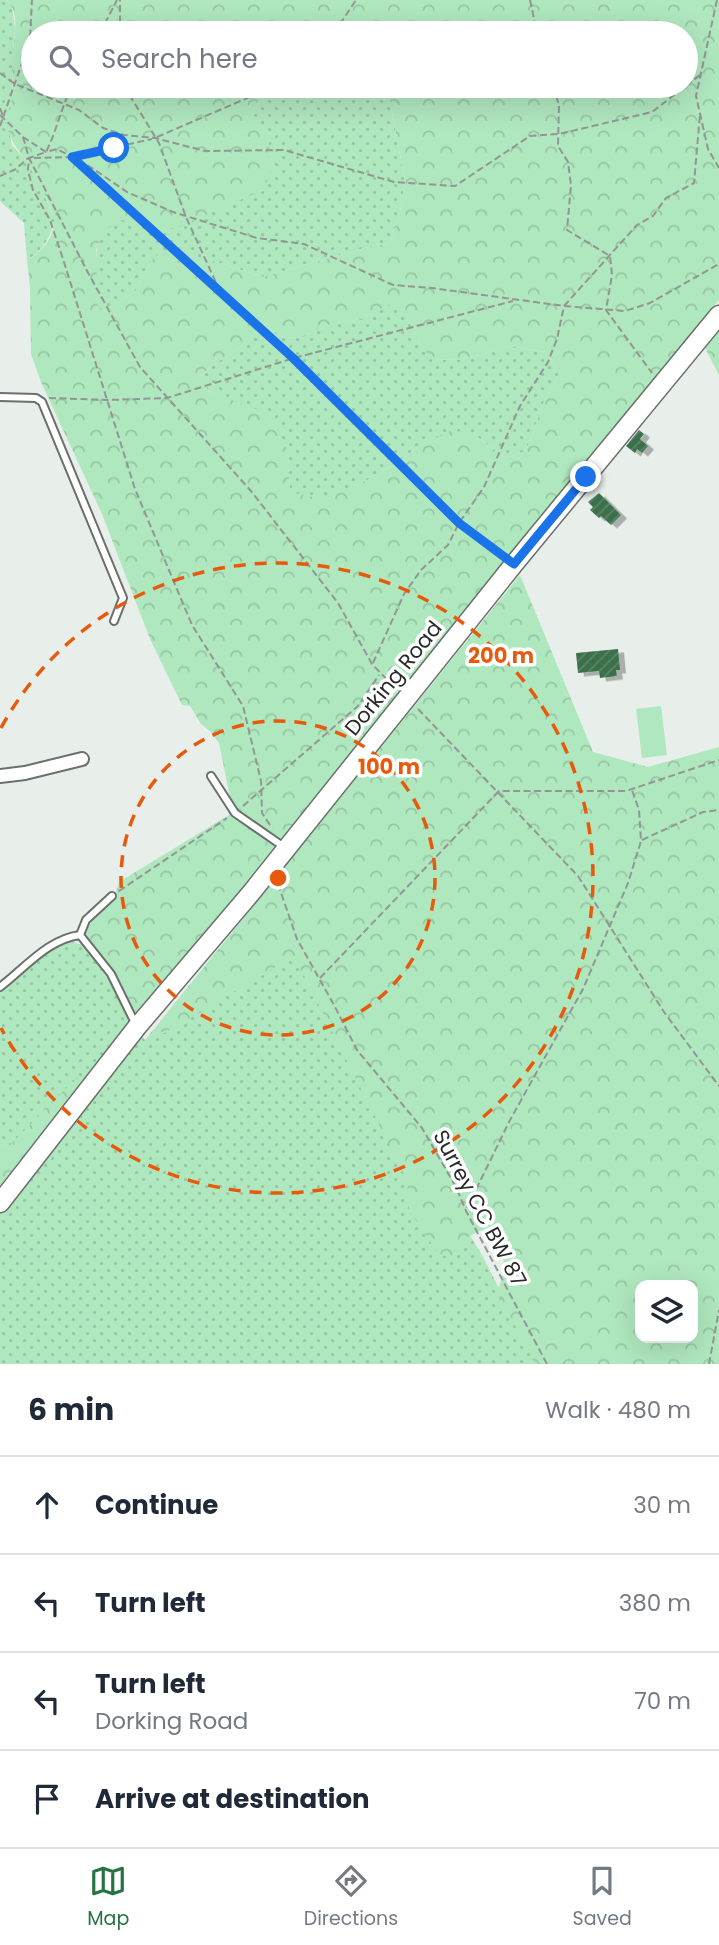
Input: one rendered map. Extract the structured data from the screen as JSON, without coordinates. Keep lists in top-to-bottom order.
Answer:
{
  "streets": {
    "main road": ["Dorking Road"],
    "path": ["Surrey CC BW 87"]
  },
  "page": {
    "search": "Search here",
    "heading": ["6 min", "Walk · 480 m"],
    "list": [
      ["Continue", "30 m"],
      ["Turn left", "380 m"],
      ["Turn left", "Dorking Road", "70 m"],
      "Arrive at destination"
    ],
    "nav": ["Map", "Directions", "Saved"]
  },
  "rings": ["200 m", "100 m"]
}
